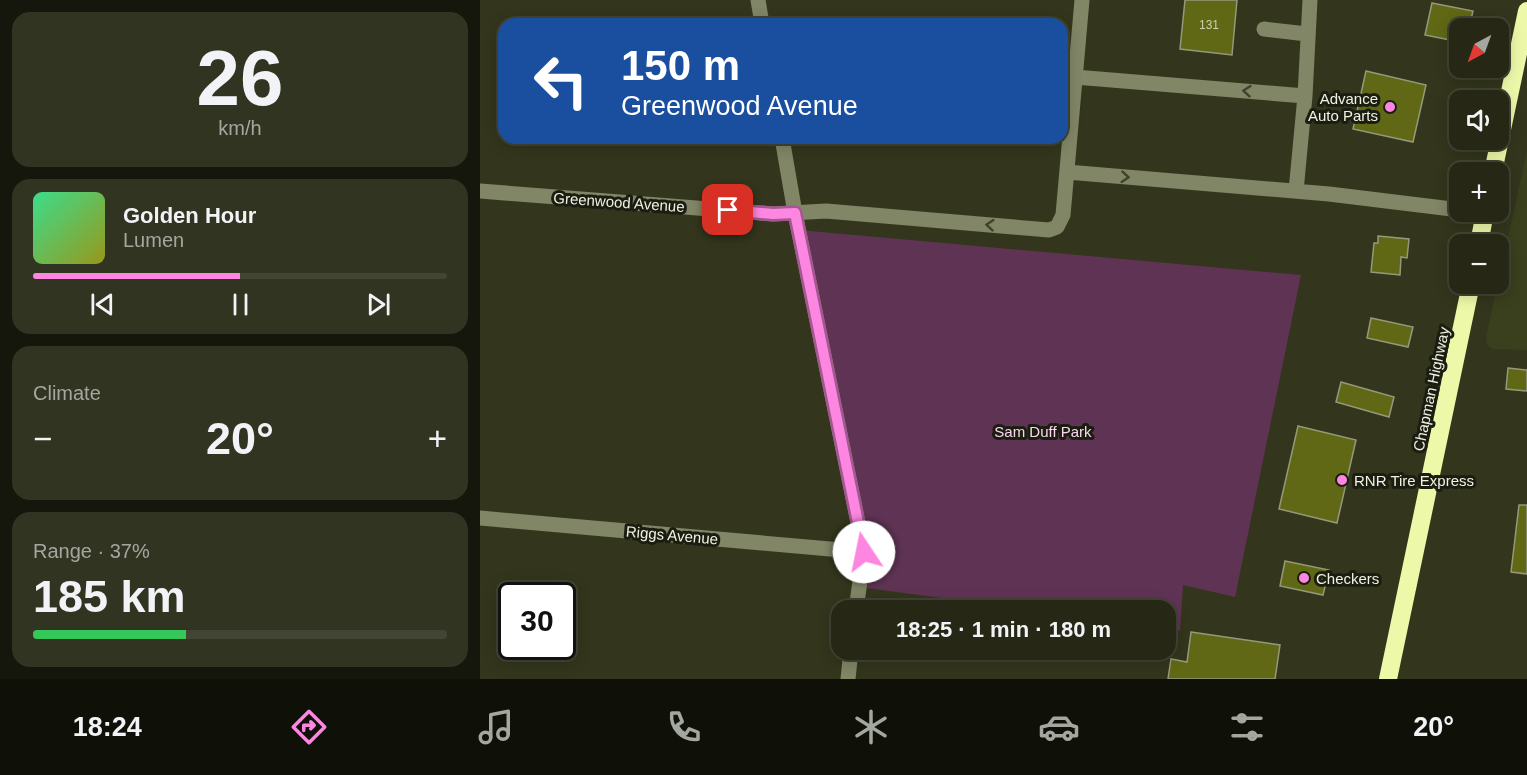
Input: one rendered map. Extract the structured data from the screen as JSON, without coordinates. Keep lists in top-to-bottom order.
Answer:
{
  "streets": {
    "highway": ["Chapman Highway"],
    "street": ["Greenwood Avenue", "Riggs Avenue"]
  },
  "one_way": ["Greenwood Avenue"],
  "parks": ["Sam Duff Park"],
  "places": ["Advance Auto Parts", "RNR Tire Express", "Checkers"],
  "house_numbers": ["131"],
  "north": "bottom left",
  "page": {
    "tile": [
      ["26", "km/h"],
      "Climate",
      ["Range · 37%", "185 km"]
    ],
    "map_buttons": ["+", "−"],
    "turn": ["150 m", "Greenwood Avenue"],
    "song": ["Golden Hour", "Lumen"],
    "heat": ["−", "20°", "+"],
    "limit": "30",
    "trip": "18:25 · 1 min · 180 m",
    "tabs": ["18:24", "20°"]
  }
}
